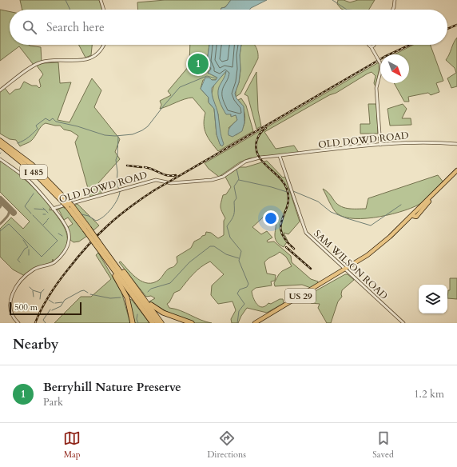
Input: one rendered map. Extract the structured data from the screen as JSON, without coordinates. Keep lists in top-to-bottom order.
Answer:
{
  "streets": {
    "highway": ["I 485"],
    "main road": ["US 29"],
    "street": ["OLD DOWD ROAD", "SAM WILSON ROAD"]
  },
  "crossings": [
    ["OLD DOWD ROAD", "SAM WILSON ROAD"],
    ["SAM WILSON ROAD", "US 29"]
  ],
  "scale_bar": "500 m",
  "north": "bottom right",
  "page": {
    "search": "Search here",
    "pins": "1",
    "scale": "500 m",
    "heading": "Nearby",
    "list": [
      {
        "mark": "1",
        "name": "Berryhill Nature Preserve",
        "note": "Park",
        "value": "1.2 km"
      }
    ],
    "nav": ["Map", "Directions", "Saved"]
  }
}
